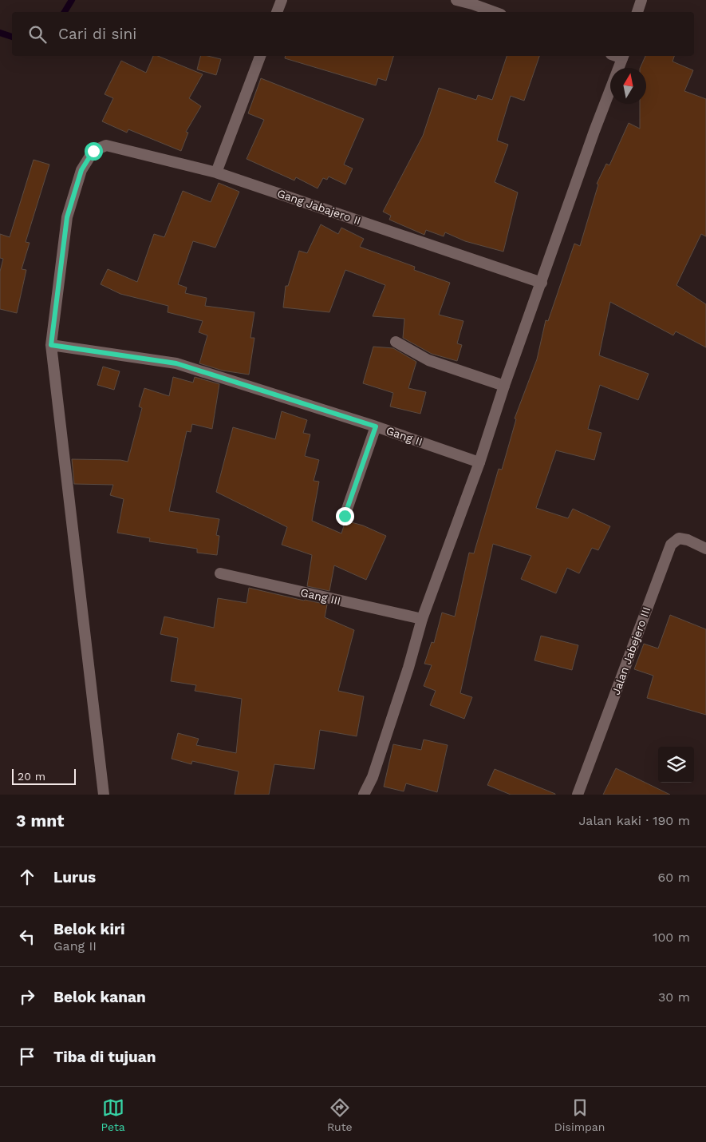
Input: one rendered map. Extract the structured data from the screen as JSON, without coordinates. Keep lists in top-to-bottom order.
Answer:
{
  "streets": {
    "street": [
      "Gang Jabajero II",
      "Gang II",
      "Gang III",
      "Jalan Jabejero III"
    ]
  },
  "crossings": [
    ["Gang Jabajero II", "Gang II"]
  ],
  "scale_bar": "20 m",
  "north": "top",
  "page": {
    "search": "Cari di sini",
    "scale": "20 m",
    "heading": ["3 mnt", "Jalan kaki · 190 m"],
    "list": [
      ["Lurus", "60 m"],
      ["Belok kiri", "Gang II", "100 m"],
      ["Belok kanan", "30 m"],
      "Tiba di tujuan"
    ],
    "nav": ["Peta", "Rute", "Disimpan"]
  }
}
